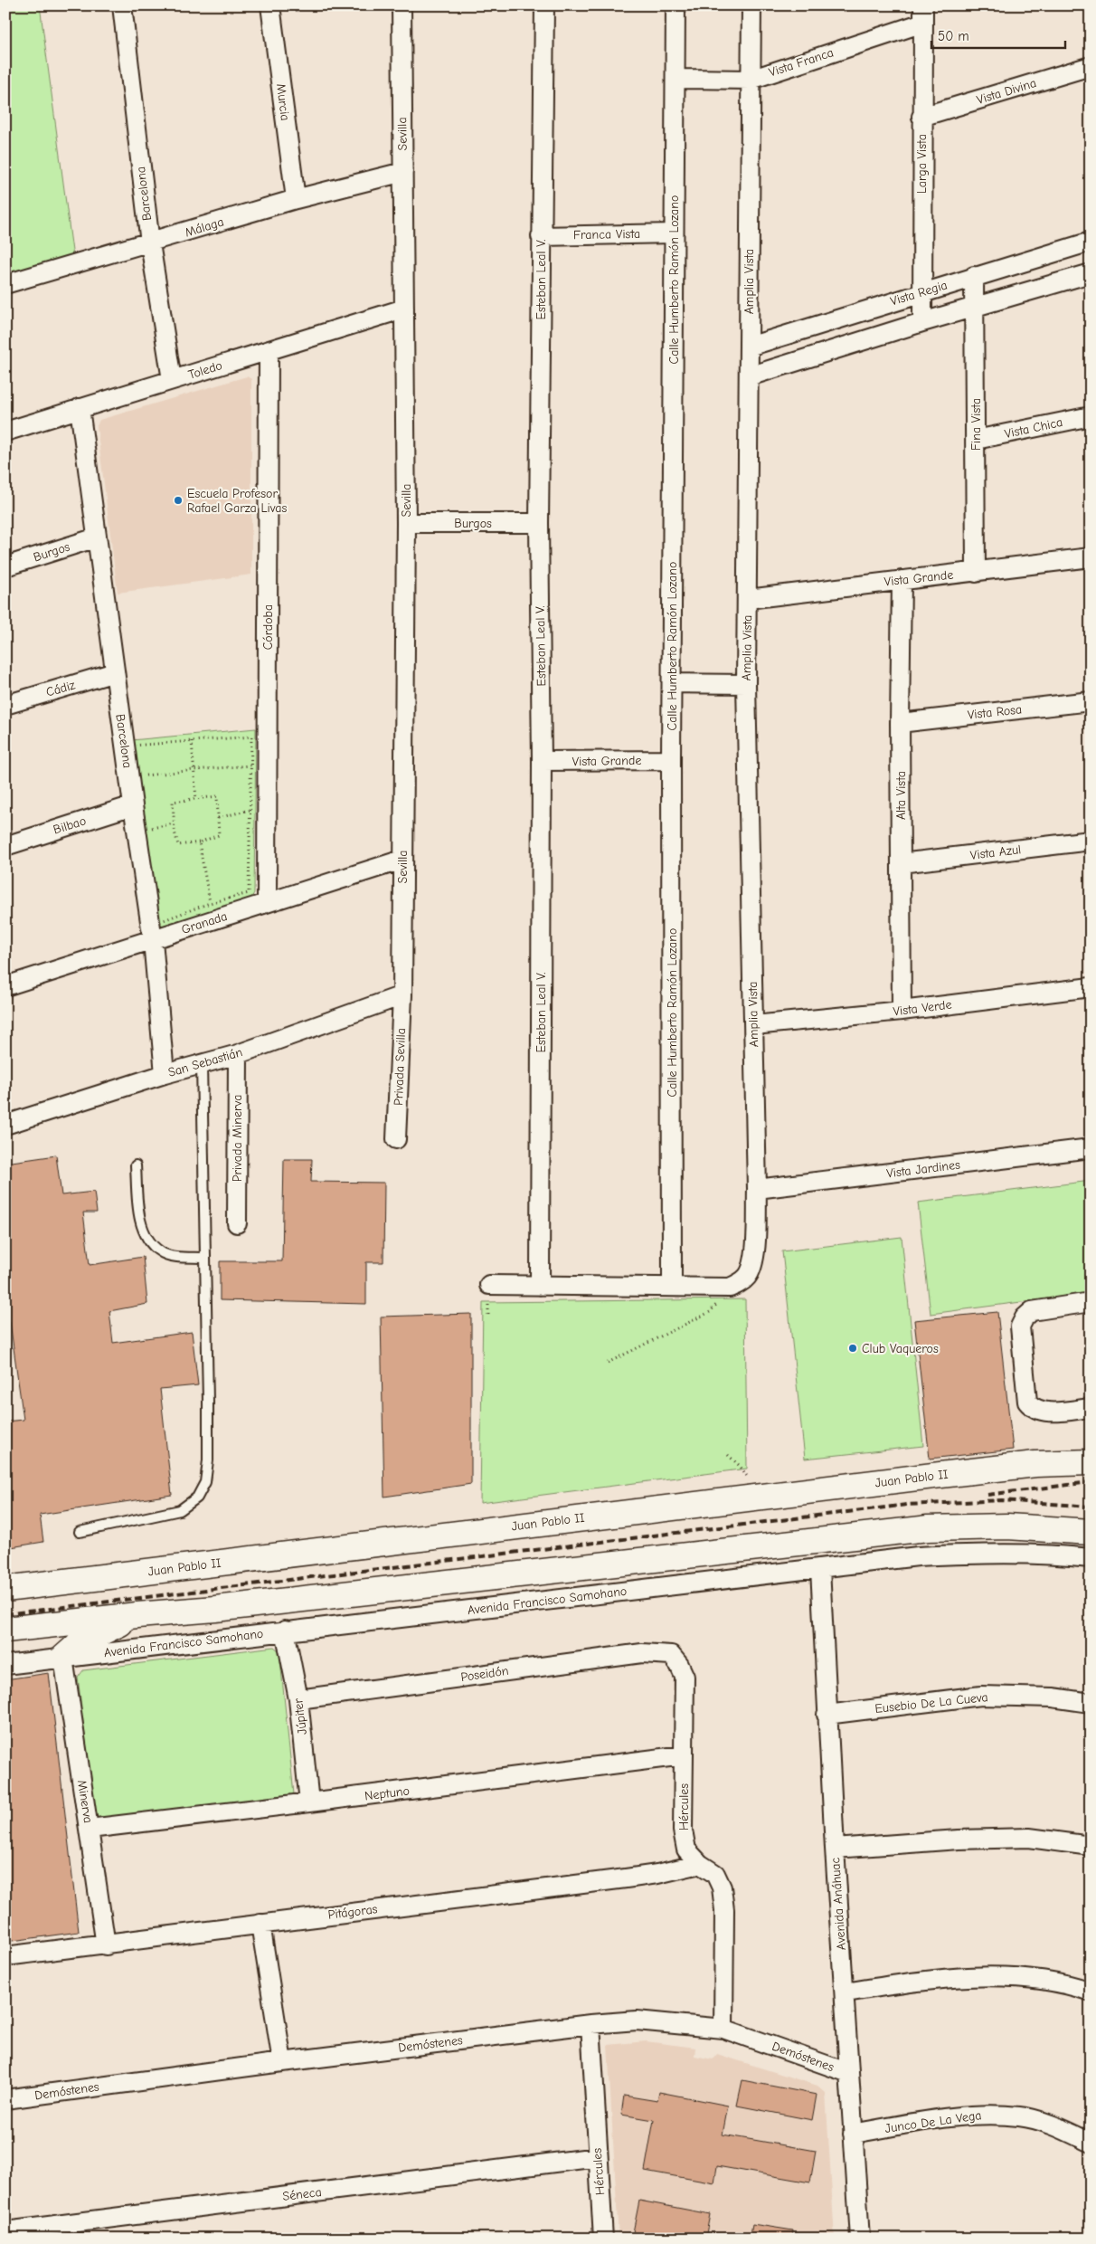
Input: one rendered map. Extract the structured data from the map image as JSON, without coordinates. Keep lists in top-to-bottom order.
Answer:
{
  "streets": {
    "main road": ["Juan Pablo II"],
    "street": [
      "Vista Franca",
      "Vista Divina",
      "Murcia",
      "Sevilla",
      "Larga Vista",
      "Barcelona",
      "Málaga",
      "Franca Vista",
      "Esteban Leal V.",
      "Calle Humberto Ramón Lozano",
      "Amplia Vista",
      "Vista Regia",
      "Toledo",
      "Fina Vista",
      "Vista Chica",
      "Burgos",
      "Vista Grande",
      "Córdoba",
      "Cádiz",
      "Vista Rosa",
      "Alta Vista",
      "Bilbao",
      "Vista Azul",
      "Granada",
      "Vista Verde",
      "San Sebastián",
      "Privada Sevilla",
      "Privada Minerva",
      "Vista Jardines",
      "Avenida Francisco Samohano",
      "Poseidón",
      "Eusebio De La Cueva",
      "Júpiter",
      "Neptuno",
      "Minerva",
      "Hércules",
      "Avenida Anáhuac",
      "Pitágoras",
      "Demóstenes",
      "Junco De La Vega",
      "Séneca"
    ]
  },
  "crossings": [
    ["Vista Franca", "Larga Vista"],
    ["Vista Franca", "Calle Humberto Ramón Lozano"],
    ["Vista Franca", "Amplia Vista"],
    ["Vista Divina", "Larga Vista"],
    ["Murcia", "Málaga"],
    ["Sevilla", "Málaga"],
    ["Sevilla", "Toledo"],
    ["Sevilla", "Burgos"],
    ["Sevilla", "Granada"],
    ["Sevilla", "San Sebastián"],
    ["Sevilla", "Privada Sevilla"],
    ["Larga Vista", "Vista Regia"],
    ["Barcelona", "Málaga"],
    ["Barcelona", "Toledo"],
    ["Barcelona", "Burgos"],
    ["Barcelona", "Cádiz"],
    ["Barcelona", "Bilbao"],
    ["Barcelona", "Granada"],
    ["Barcelona", "San Sebastián"],
    ["Franca Vista", "Esteban Leal V."],
    ["Franca Vista", "Calle Humberto Ramón Lozano"],
    ["Esteban Leal V.", "Burgos"],
    ["Esteban Leal V.", "Vista Grande"],
    ["Calle Humberto Ramón Lozano", "Vista Grande"],
    ["Amplia Vista", "Vista Regia"],
    ["Amplia Vista", "Vista Grande"],
    ["Amplia Vista", "Vista Verde"],
    ["Amplia Vista", "Vista Jardines"],
    ["Vista Regia", "Fina Vista"],
    ["Toledo", "Córdoba"],
    ["Fina Vista", "Vista Chica"],
    ["Fina Vista", "Vista Grande"],
    ["Vista Grande", "Alta Vista"],
    ["Córdoba", "Granada"],
    ["Vista Rosa", "Alta Vista"],
    ["Alta Vista", "Vista Azul"],
    ["Alta Vista", "Vista Verde"],
    ["San Sebastián", "Privada Sevilla"],
    ["San Sebastián", "Privada Minerva"],
    ["Avenida Francisco Samohano", "Júpiter"],
    ["Avenida Francisco Samohano", "Minerva"],
    ["Avenida Francisco Samohano", "Avenida Anáhuac"],
    ["Poseidón", "Júpiter"],
    ["Poseidón", "Hércules"],
    ["Eusebio De La Cueva", "Avenida Anáhuac"],
    ["Júpiter", "Neptuno"],
    ["Neptuno", "Minerva"],
    ["Neptuno", "Hércules"],
    ["Minerva", "Pitágoras"],
    ["Hércules", "Pitágoras"],
    ["Hércules", "Demóstenes"],
    ["Hércules", "Séneca"],
    ["Avenida Anáhuac", "Demóstenes"],
    ["Avenida Anáhuac", "Junco De La Vega"]
  ],
  "places": ["Escuela Profesor Rafael Garza Livas", "Club Vaqueros"],
  "scale_bar": "50 m"
}
